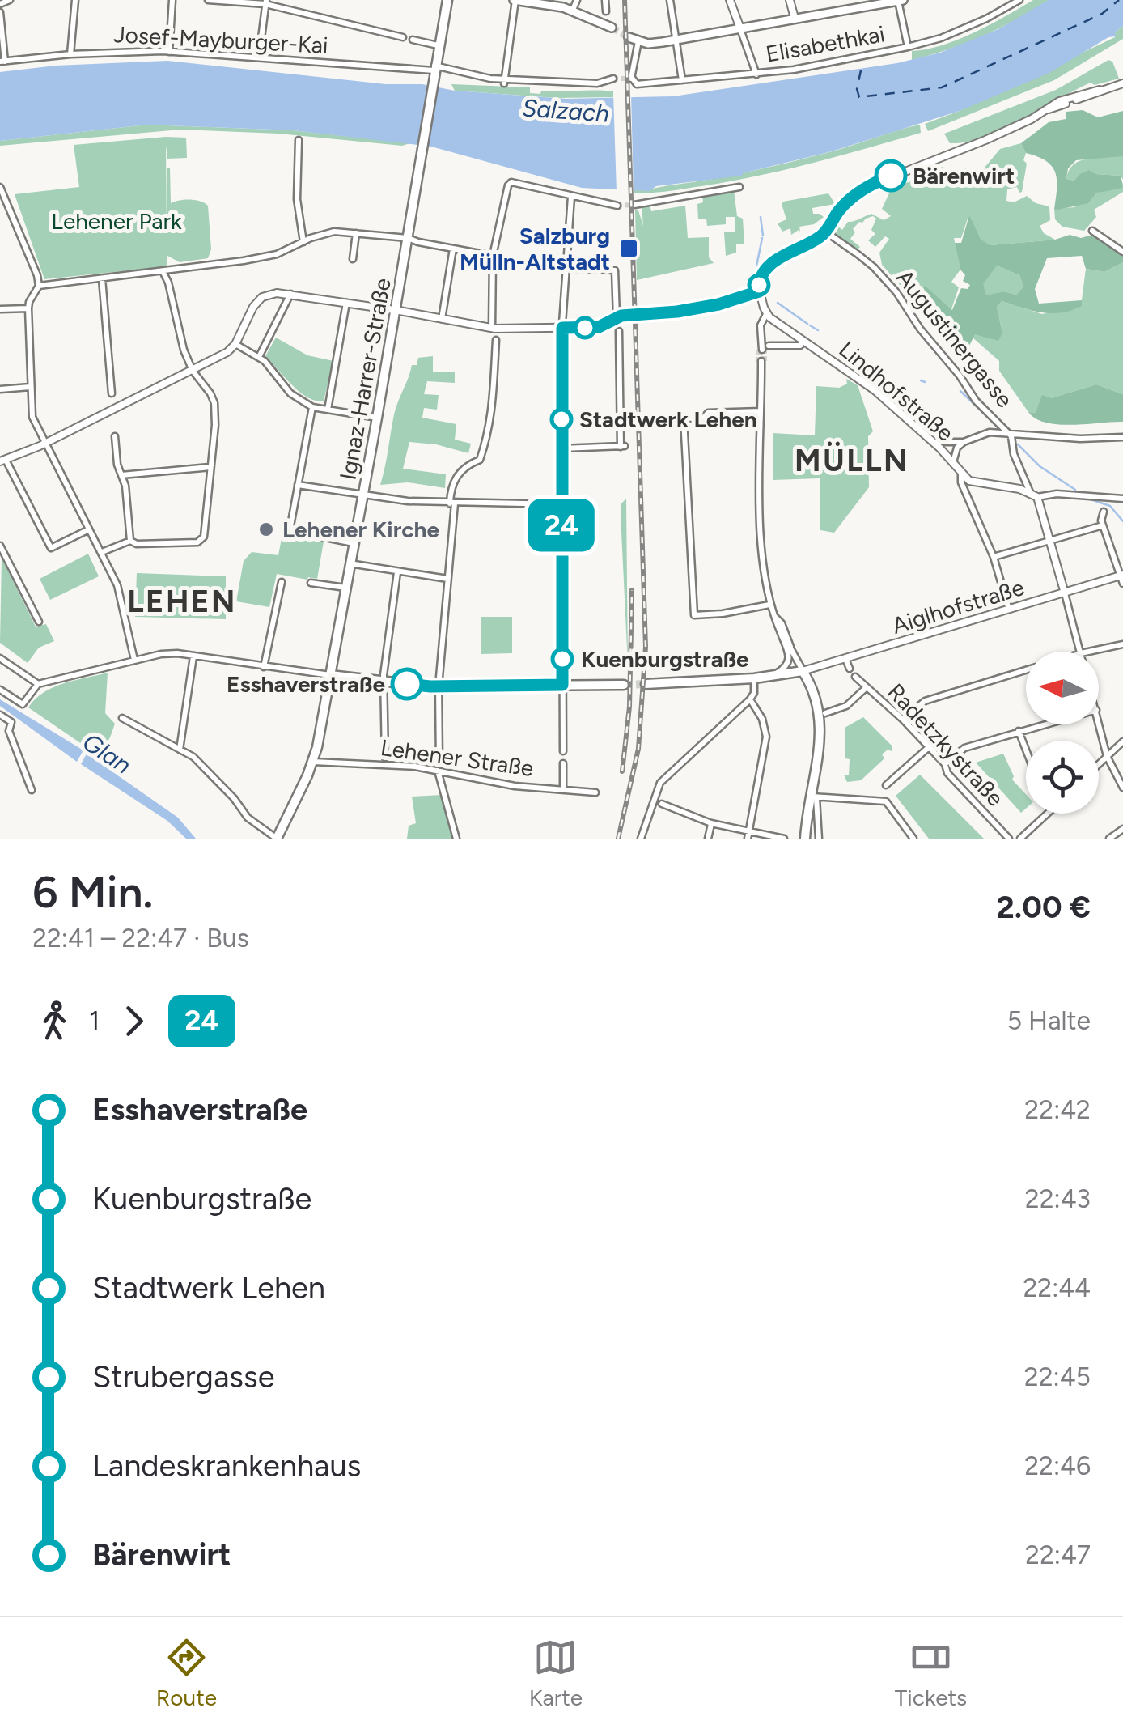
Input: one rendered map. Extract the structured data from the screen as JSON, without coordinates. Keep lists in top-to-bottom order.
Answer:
{
  "streets": {
    "main road": ["Ignaz-Harrer-Straße"],
    "street": [
      "Josef-Mayburger-Kai",
      "Elisabethkai",
      "Augustinergasse",
      "Lindhofstraße",
      "Aiglhofstraße",
      "Radetzkystraße",
      "Lehener Straße"
    ]
  },
  "crossings": [
    ["Josef-Mayburger-Kai", "Ignaz-Harrer-Straße"],
    ["Ignaz-Harrer-Straße", "Lehener Straße"]
  ],
  "districts": ["MÜLLN", "LEHEN"],
  "water": ["Salzach", "Glan"],
  "parks": ["Lehener Park"],
  "places": {
    "other": [
      "Bärenwirt",
      "Stadtwerk Lehen",
      "Lehener Kirche",
      "Kuenburgstraße",
      "Esshaverstraße"
    ],
    "transit": ["Salzburg Mülln-Altstadt"]
  },
  "lines": ["bus line 24"],
  "north": "left",
  "page": {
    "on_map": "24",
    "heading": ["6 Min.", "22:41 – 22:47 · Bus", "2.00 €"],
    "legs": ["1", "24", "5 Halte"],
    "list": [
      {
        "name": "Esshaverstraße",
        "value": "22:42"
      },
      {
        "name": "Kuenburgstraße",
        "value": "22:43"
      },
      {
        "name": "Stadtwerk Lehen",
        "value": "22:44"
      },
      {
        "name": "Strubergasse",
        "value": "22:45"
      },
      {
        "name": "Landeskrankenhaus",
        "value": "22:46"
      },
      {
        "name": "Bärenwirt",
        "value": "22:47"
      }
    ],
    "tabs": ["Route", "Karte", "Tickets"]
  }
}
